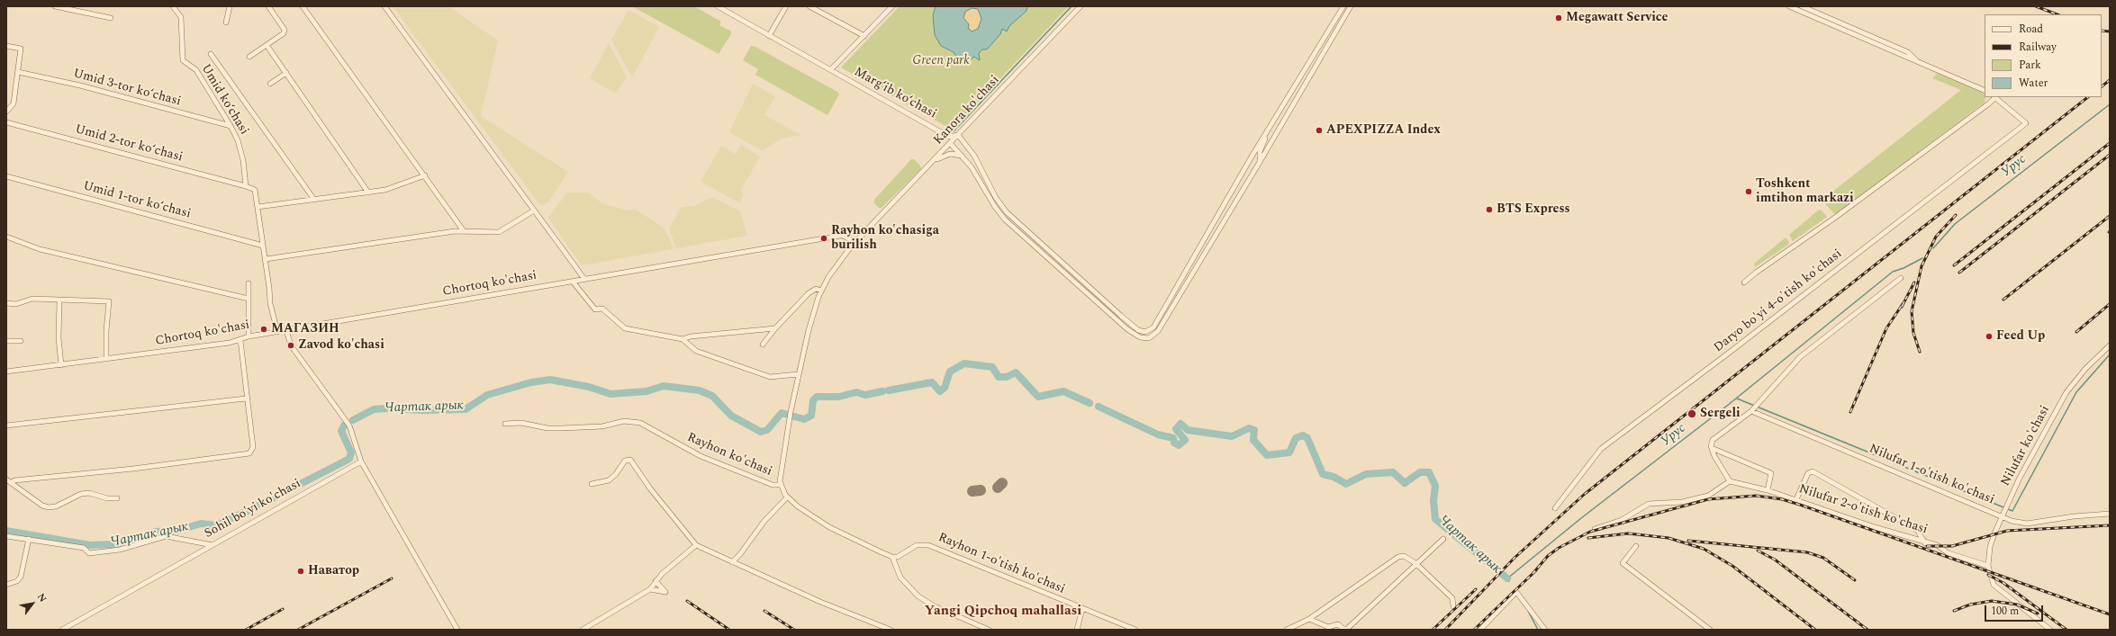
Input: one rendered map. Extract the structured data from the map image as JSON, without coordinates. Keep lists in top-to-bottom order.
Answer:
{
  "streets": {
    "street": [
      "Umid 3-tor koʻchasi",
      "Marg‘ib ko‘chasi",
      "Umid ko‘chasi",
      "Kanora ko'chasi",
      "Umid 2-tor koʻchasi",
      "Umid 1-tor koʻchasi",
      "Chortoq ko'chasi",
      "Daryo bo'yi 4-o'tish ko'chasi",
      "Nilufar ko'chasi",
      "Rayhon ko'chasi",
      "Nilufar 1-o'tish ko'chasi",
      "Sohil bo'yi ko'chasi",
      "Nilufar 2-o'tish ko'chasi",
      "Rayhon 1-o'tish ko'chasi"
    ]
  },
  "crossings": [
    ["Umid 3-tor koʻchasi", "Umid ko‘chasi"],
    ["Umid ko‘chasi", "Umid 2-tor koʻchasi"],
    ["Kanora ko'chasi", "Chortoq ko'chasi"],
    ["Kanora ko'chasi", "Rayhon ko'chasi"],
    ["Chortoq ko'chasi", "Rayhon ko'chasi"],
    ["Nilufar ko'chasi", "Nilufar 1-o'tish ko'chasi"],
    ["Nilufar ko'chasi", "Nilufar 2-o'tish ko'chasi"],
    ["Rayhon ko'chasi", "Rayhon 1-o'tish ko'chasi"]
  ],
  "districts": ["Yangi Qipchoq mahallasi"],
  "water": ["Урус", "Чартак арык"],
  "parks": ["Green park"],
  "places": [
    "Megawatt Service",
    "APEXPIZZA Index",
    "Toshkent imtihon markazi",
    "BTS Express",
    "Rayhon ko'chasiga burilish",
    "МАГАЗИН",
    "Feed Up",
    "Zavod ko'chasi",
    "Sergeli",
    "Наватор"
  ],
  "legend": [
    "Road",
    "Railway",
    "Park",
    "Water"
  ],
  "scale_bar": "100 m",
  "north": "top right"
}
